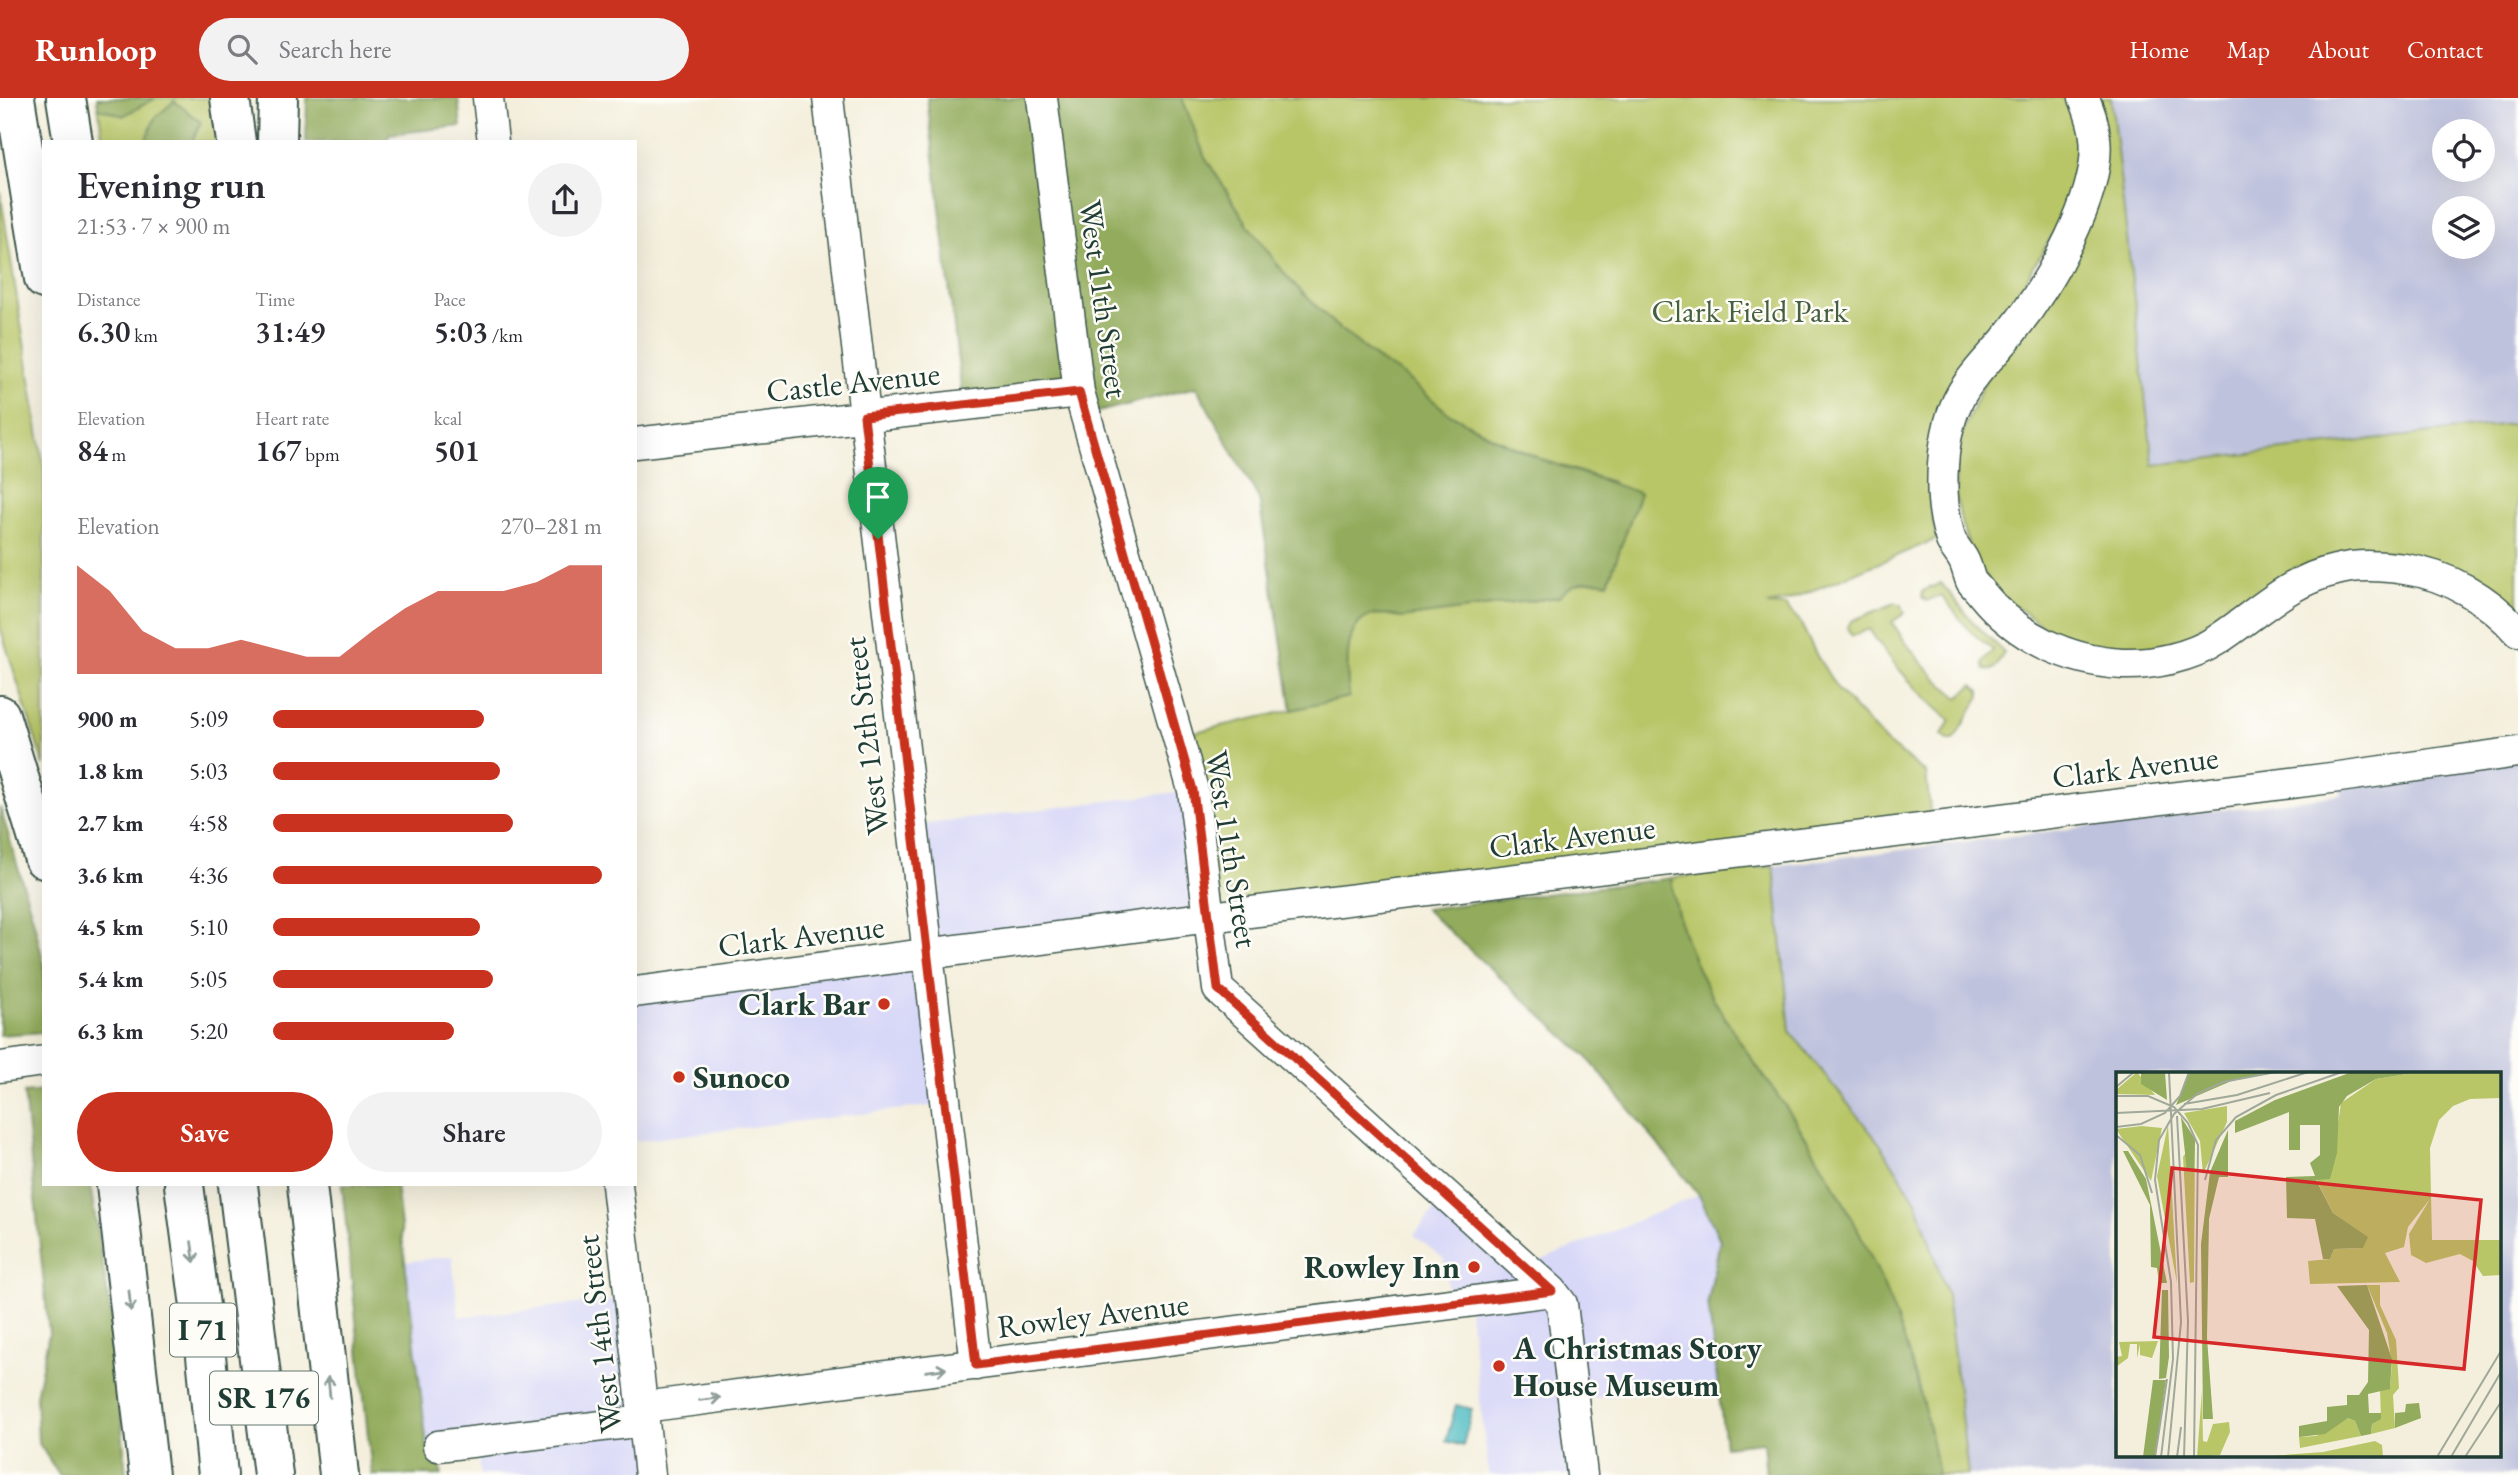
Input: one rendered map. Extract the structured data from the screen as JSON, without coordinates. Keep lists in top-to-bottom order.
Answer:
{
  "streets": {
    "highway": ["I 71", "SR 176"],
    "street": [
      "West 11th Street",
      "Castle Avenue",
      "West 12th Street",
      "Clark Avenue",
      "Rowley Avenue",
      "West 14th Street"
    ]
  },
  "crossings": [
    ["West 11th Street", "Castle Avenue"],
    ["West 11th Street", "Clark Avenue"],
    ["West 11th Street", "Rowley Avenue"],
    ["Castle Avenue", "West 12th Street"],
    ["West 12th Street", "Clark Avenue"],
    ["West 12th Street", "Rowley Avenue"],
    ["Rowley Avenue", "West 14th Street"],
    ["I 71", "SR 176"]
  ],
  "parks": ["Clark Field Park"],
  "places": [
    "Clark Bar",
    "Sunoco",
    "Rowley Inn",
    "A Christmas Story House Museum"
  ],
  "page": {
    "header": "Runloop",
    "search": "Search here",
    "nav": [
      "Home",
      "Map",
      "About",
      "Contact"
    ],
    "heading": ["Evening run", "21:53 · 7 × 900 m"],
    "stats": [
      ["Distance", "6.30 km"],
      ["Time", "31:49"],
      ["Pace", "5:03 /km"],
      ["Elevation", "84 m"],
      ["Heart rate", "167 bpm"],
      ["kcal", "501"]
    ],
    "chart": ["Elevation", "270–281 m"],
    "list": [
      {
        "name": "900 m",
        "note": "5:09"
      },
      {
        "name": "1.8 km",
        "note": "5:03"
      },
      {
        "name": "2.7 km",
        "note": "4:58"
      },
      {
        "name": "3.6 km",
        "note": "4:36"
      },
      {
        "name": "4.5 km",
        "note": "5:10"
      },
      {
        "name": "5.4 km",
        "note": "5:05"
      },
      {
        "name": "6.3 km",
        "note": "5:20"
      }
    ],
    "buttons": ["Save", "Share"]
  }
}
